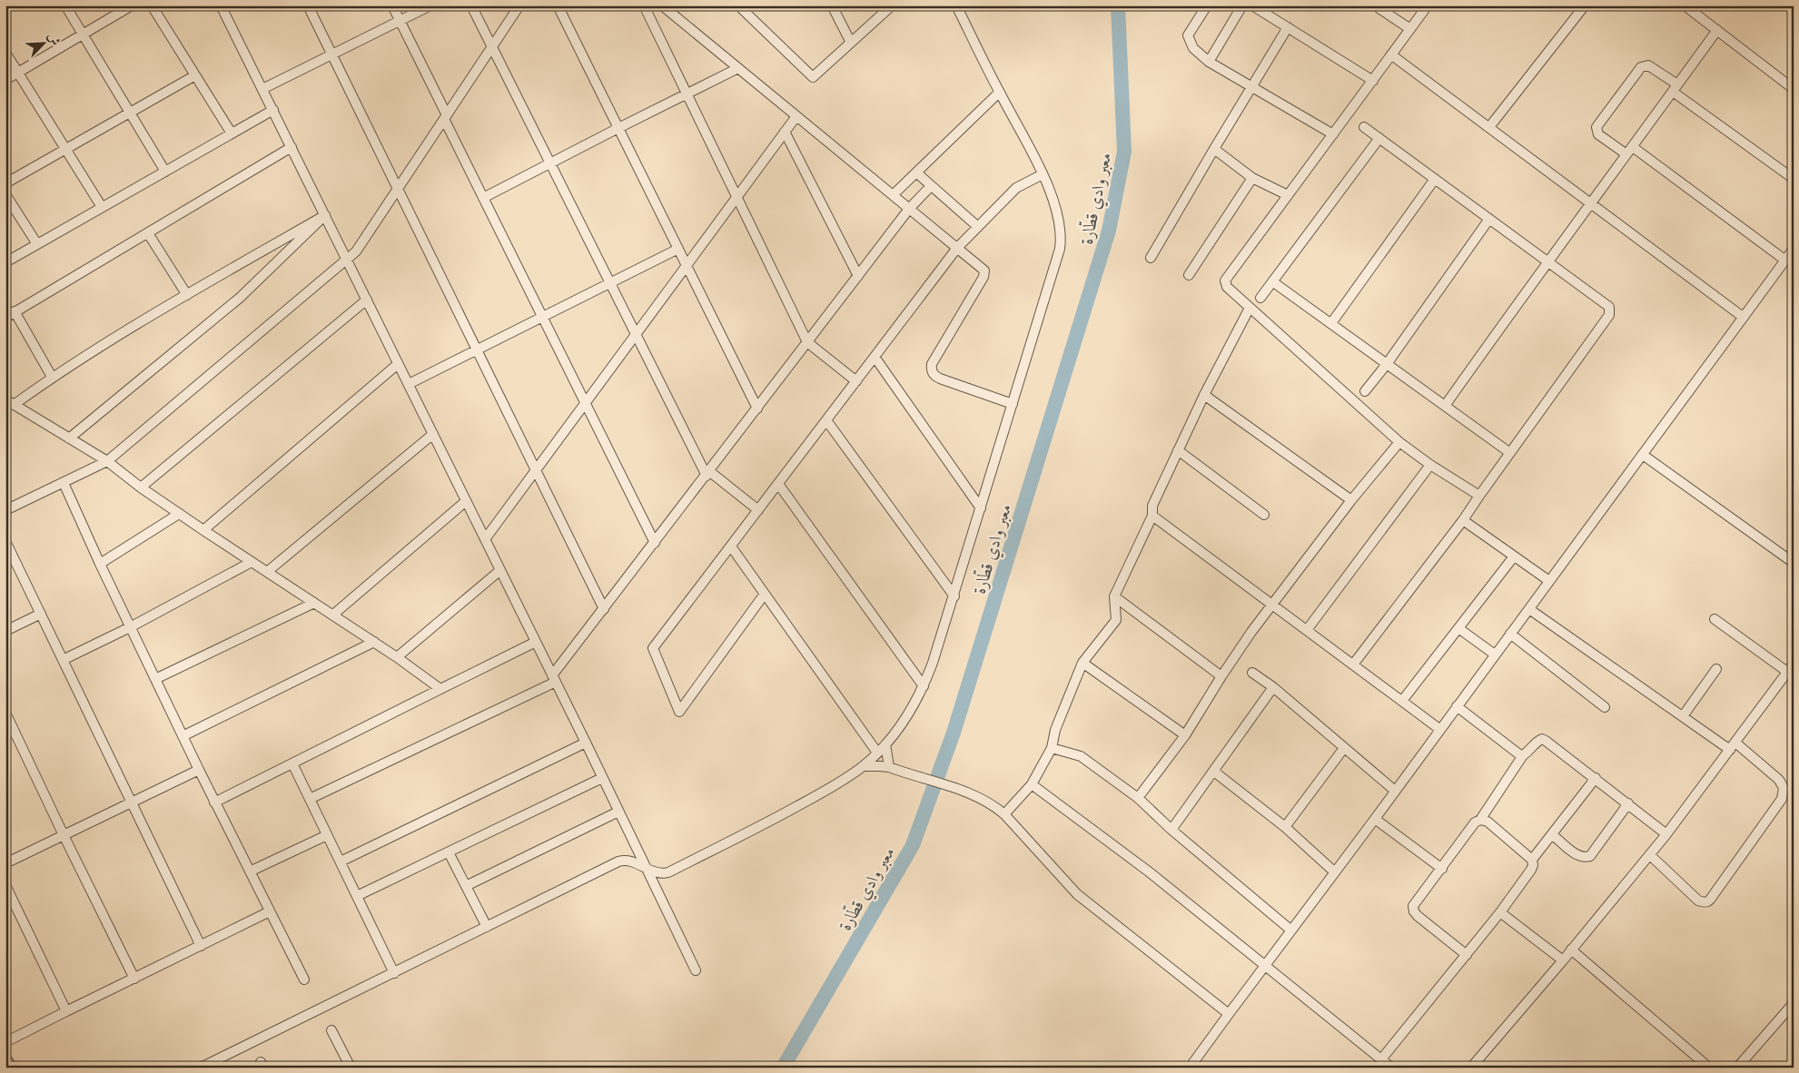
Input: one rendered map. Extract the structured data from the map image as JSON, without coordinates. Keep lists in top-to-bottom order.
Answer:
{
  "water": ["معبر وادي قطّارة"],
  "north": "top right"
}
